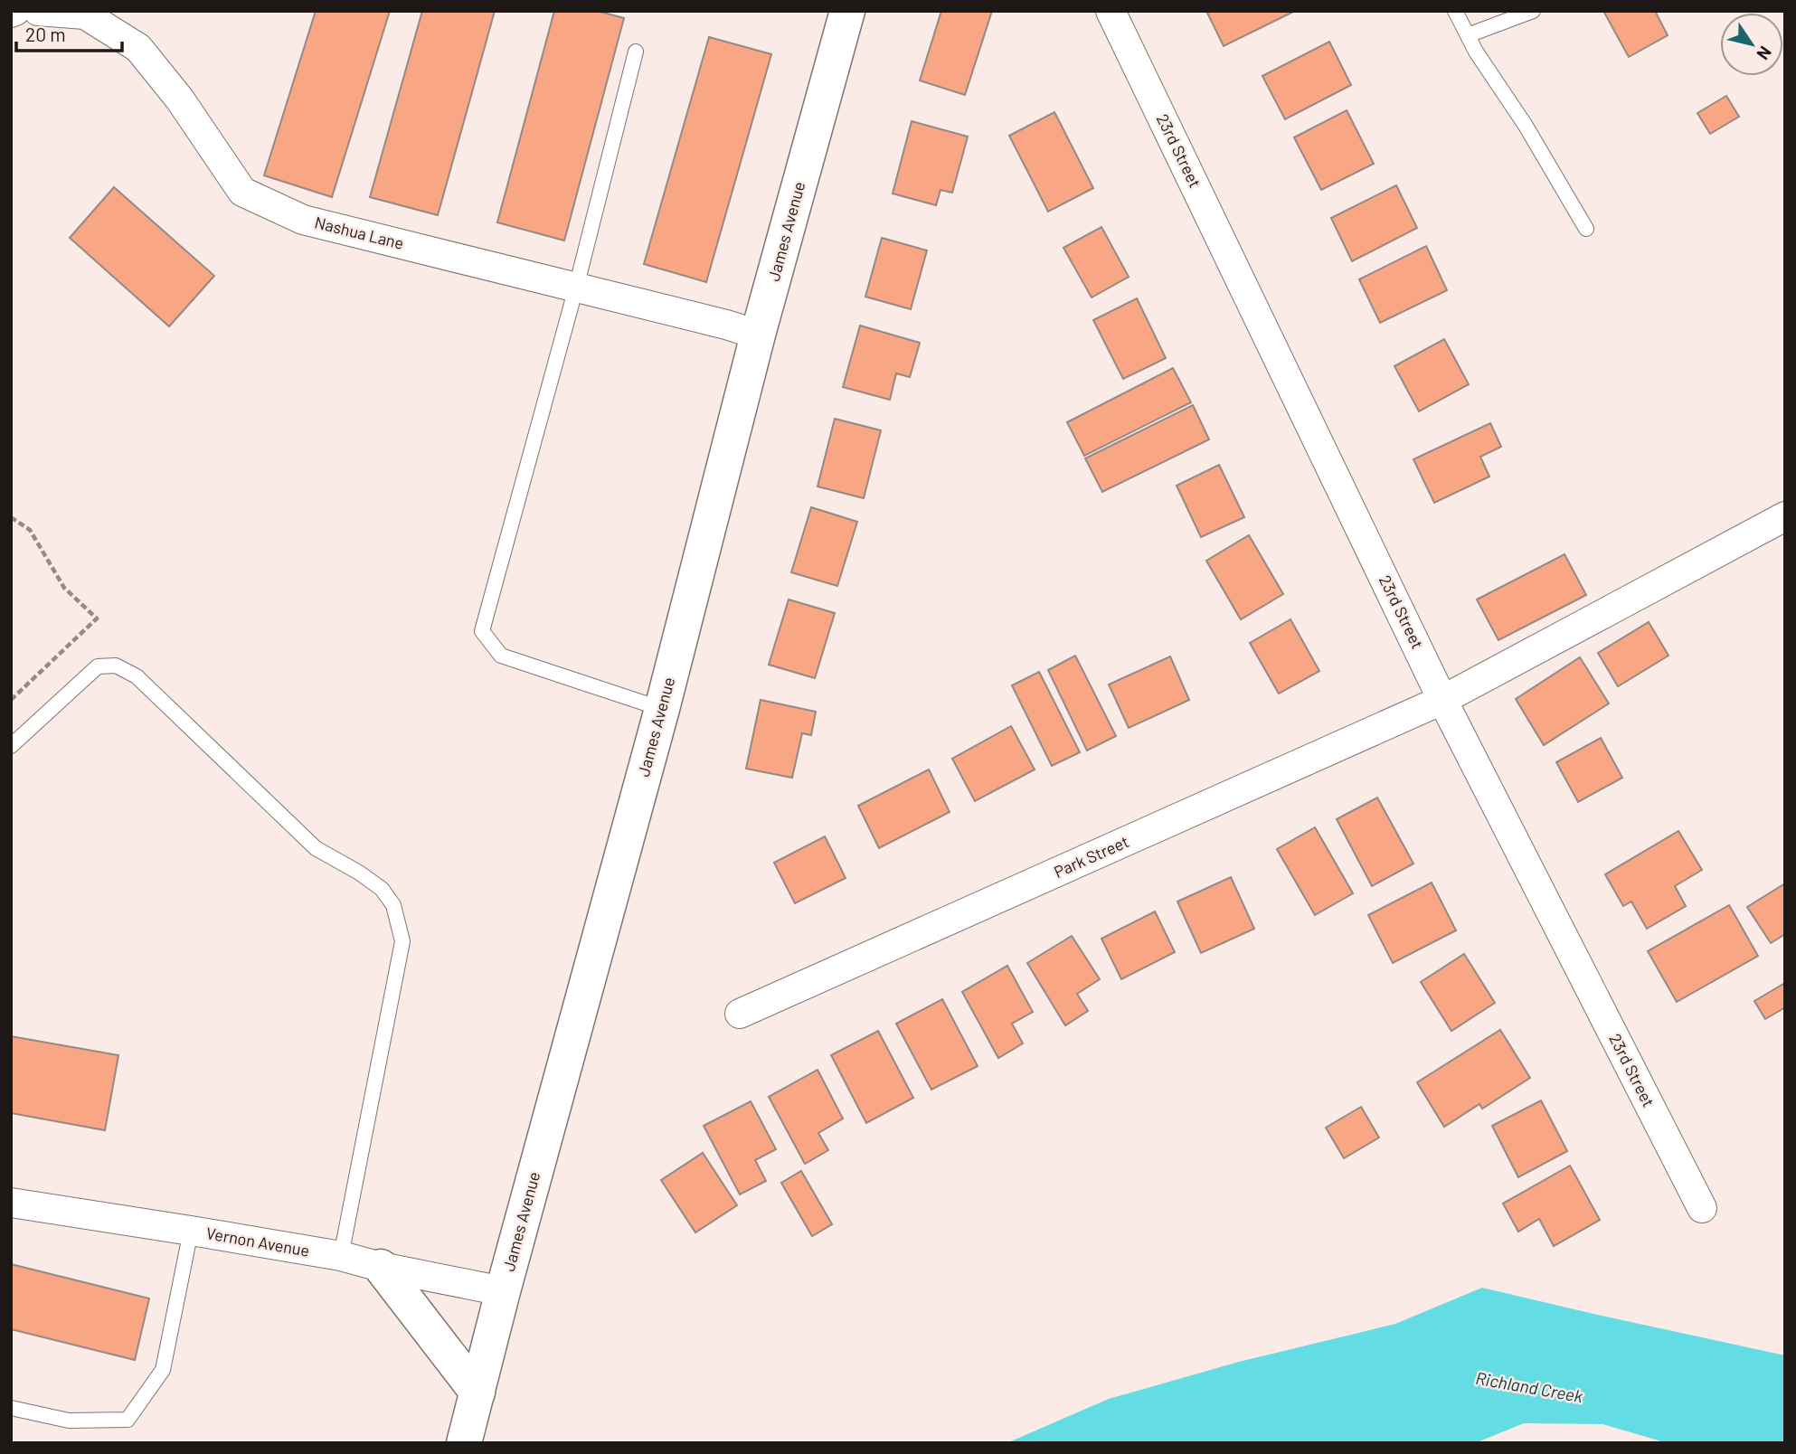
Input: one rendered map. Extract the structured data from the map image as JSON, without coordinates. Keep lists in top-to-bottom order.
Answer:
{
  "streets": {
    "street": [
      "23rd Street",
      "James Avenue",
      "Nashua Lane",
      "Park Street",
      "Vernon Avenue"
    ]
  },
  "crossings": [
    ["23rd Street", "Park Street"],
    ["James Avenue", "Nashua Lane"],
    ["James Avenue", "Vernon Avenue"]
  ],
  "water": ["Richland Creek"],
  "scale_bar": "20 m",
  "north": "bottom right"
}
